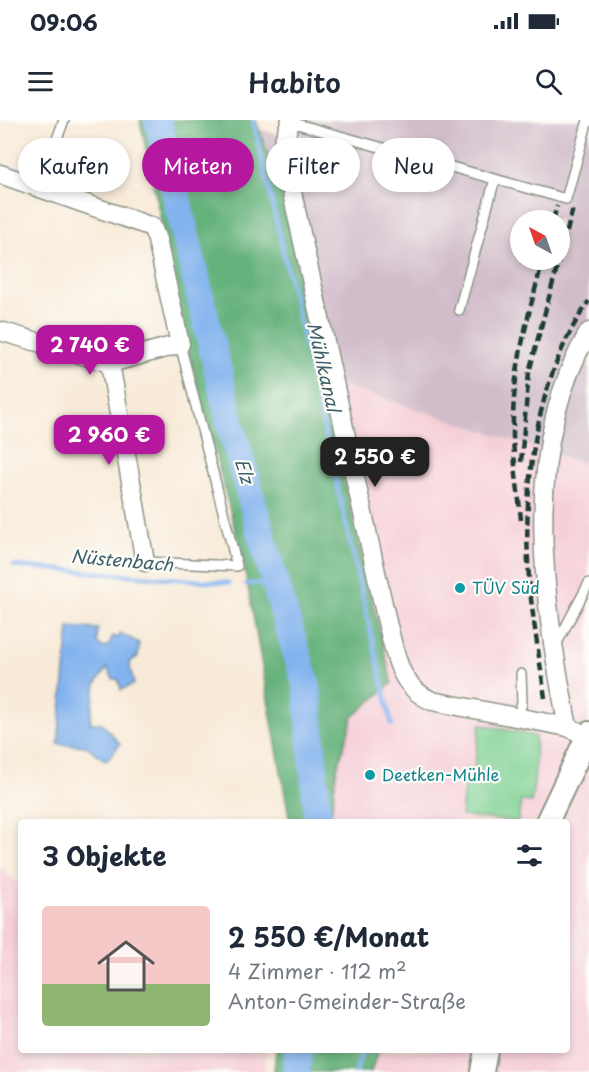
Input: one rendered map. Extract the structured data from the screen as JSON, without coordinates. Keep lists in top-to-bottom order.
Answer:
{
  "water": ["Mühlkanal", "Elz", "Nüstenbach"],
  "places": ["TÜV Süd", "Deetken-Mühle"],
  "north": "top left",
  "page": {
    "status": "09:06",
    "header": "Habito",
    "chip": [
      "Kaufen",
      "Mieten",
      "Filter",
      "Neu"
    ],
    "price": ["2 740 €", "2 960 €", "2 550 €"],
    "heading": "3 Objekte",
    "list": [
      {
        "name": "2 550 €/Monat",
        "note": "4 Zimmer · 112 m² · Anton-Gmeinder-Straße"
      }
    ]
  }
}
